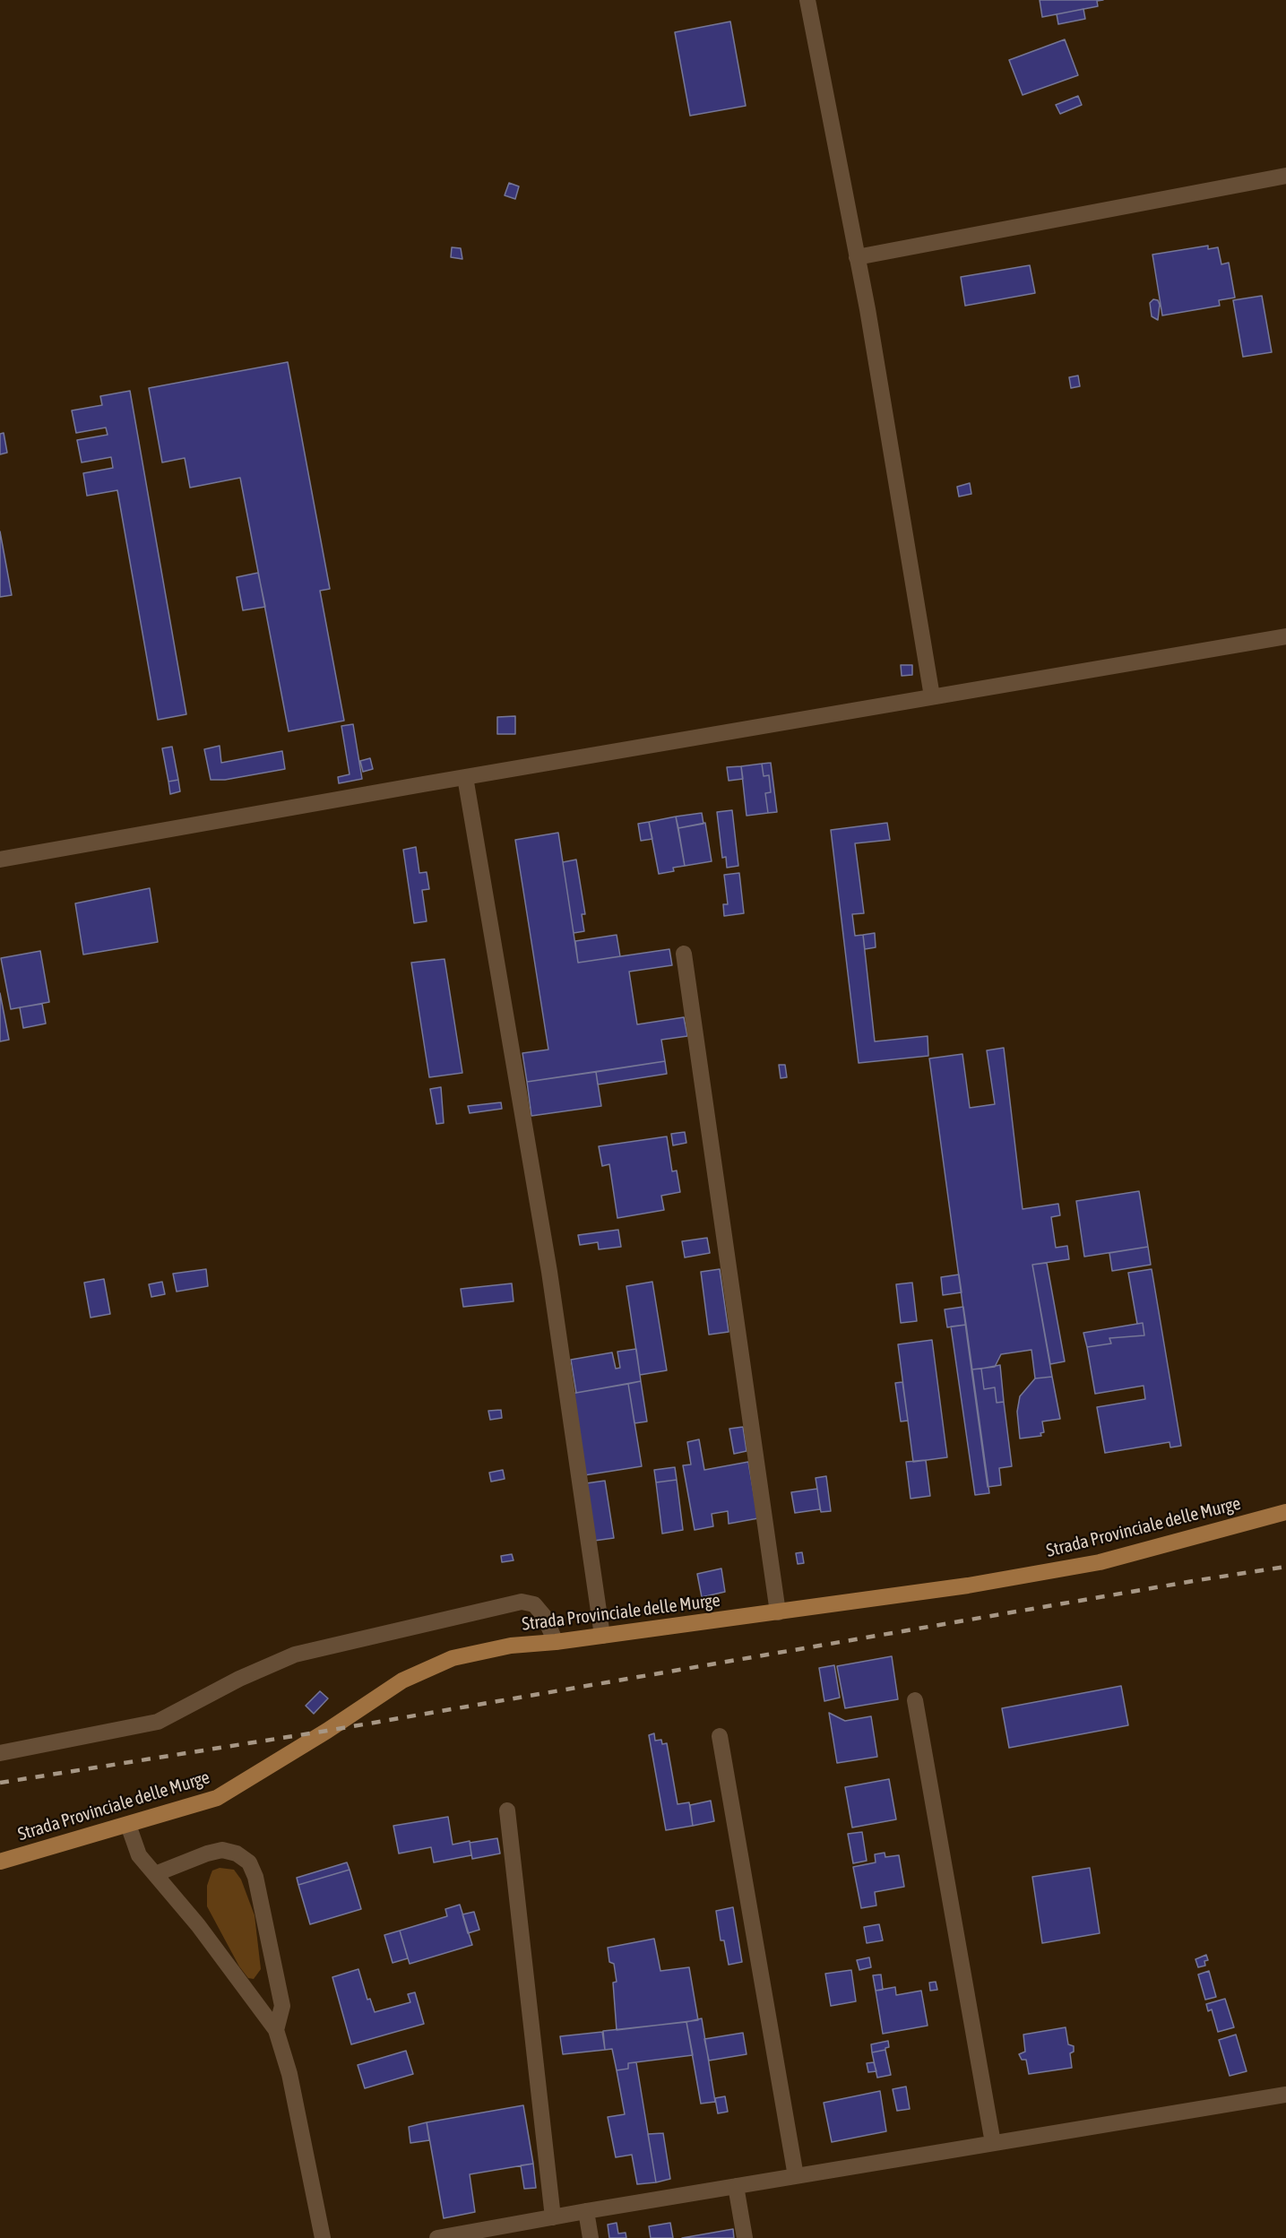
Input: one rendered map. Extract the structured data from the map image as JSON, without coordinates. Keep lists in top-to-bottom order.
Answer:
{
  "streets": {
    "main road": ["Strada Provinciale delle Murge"]
  }
}
